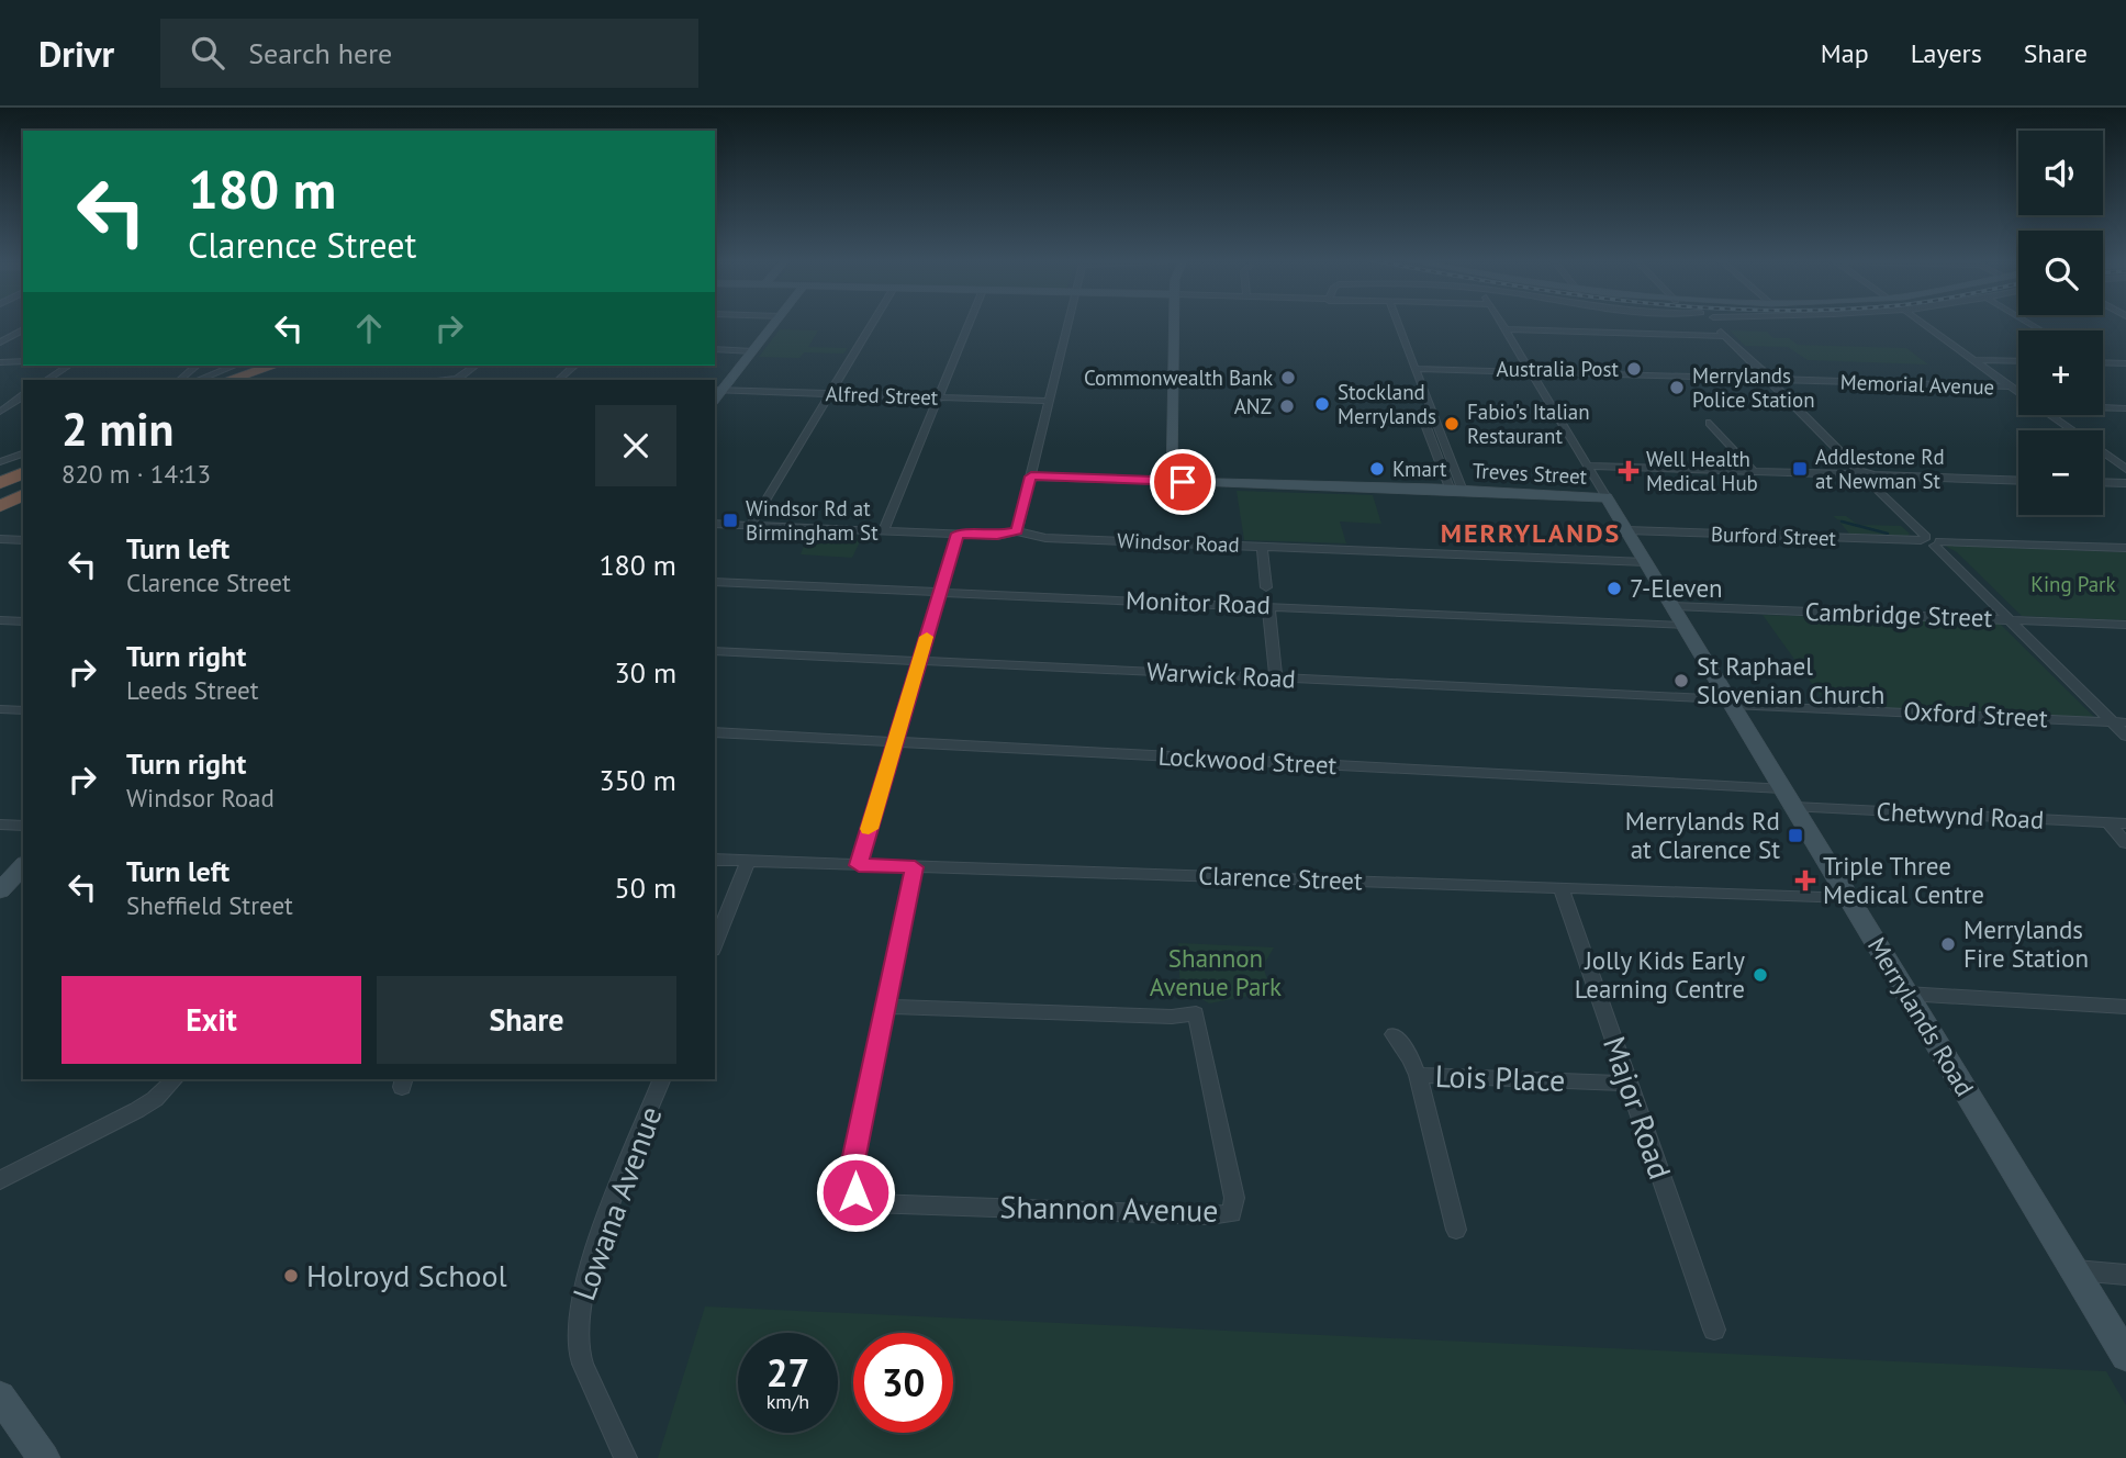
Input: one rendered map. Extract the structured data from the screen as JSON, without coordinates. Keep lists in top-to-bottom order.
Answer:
{
  "streets": {
    "main road": ["Treves Street", "Merrylands Road"],
    "street": [
      "Memorial Avenue",
      "Alfred Street",
      "Burford Street",
      "Windsor Road",
      "Monitor Road",
      "Cambridge Street",
      "Warwick Road",
      "Oxford Street",
      "Lockwood Street",
      "Chetwynd Road",
      "Clarence Street",
      "Lois Place",
      "Major Road",
      "Lowana Avenue",
      "Shannon Avenue"
    ]
  },
  "crossings": [
    ["Memorial Avenue", "Merrylands Road"],
    ["Treves Street", "Merrylands Road"],
    ["Burford Street", "Merrylands Road"],
    ["Windsor Road", "Merrylands Road"],
    ["Monitor Road", "Merrylands Road"],
    ["Cambridge Street", "Merrylands Road"],
    ["Warwick Road", "Oxford Street"],
    ["Warwick Road", "Merrylands Road"],
    ["Oxford Street", "Merrylands Road"],
    ["Lockwood Street", "Merrylands Road"],
    ["Chetwynd Road", "Merrylands Road"],
    ["Clarence Street", "Merrylands Road"],
    ["Clarence Street", "Major Road"],
    ["Clarence Street", "Shannon Avenue"],
    ["Lois Place", "Major Road"]
  ],
  "districts": ["MERRYLANDS"],
  "parks": ["King Park", "Shannon Avenue Park"],
  "places": {
    "other": [
      "Australia Post",
      "Commonwealth Bank",
      "Merrylands Police Station",
      "Stockland Merrylands",
      "ANZ",
      "Fabio's Italian Restaurant",
      "Kmart",
      "7-Eleven",
      "St Raphael Slovenian Church",
      "Merrylands Fire Station",
      "Jolly Kids Early Learning Centre",
      "Holroyd School"
    ],
    "transit": ["Addlestone Rd at Newman St", "Windsor Rd at Birmingham St", "Merrylands Rd at Clarence St"],
    "health": ["Well Health Medical Hub", "Triple Three Medical Centre"]
  },
  "page": {
    "header": "Drivr",
    "search": "Search here",
    "nav": ["Map", "Layers", "Share"],
    "map_buttons": ["+", "−"],
    "turn": ["180 m", "Clarence Street"],
    "heading": ["2 min", "820 m · 14:13"],
    "list": [
      {
        "name": "Turn left",
        "note": "Clarence Street",
        "value": "180 m"
      },
      {
        "name": "Turn right",
        "note": "Leeds Street",
        "value": "30 m"
      },
      {
        "name": "Turn right",
        "note": "Windsor Road",
        "value": "350 m"
      },
      {
        "name": "Turn left",
        "note": "Sheffield Street",
        "value": "50 m"
      }
    ],
    "buttons": ["Exit", "Share"],
    "speed": "27 km/h",
    "limit": "30"
  }
}
